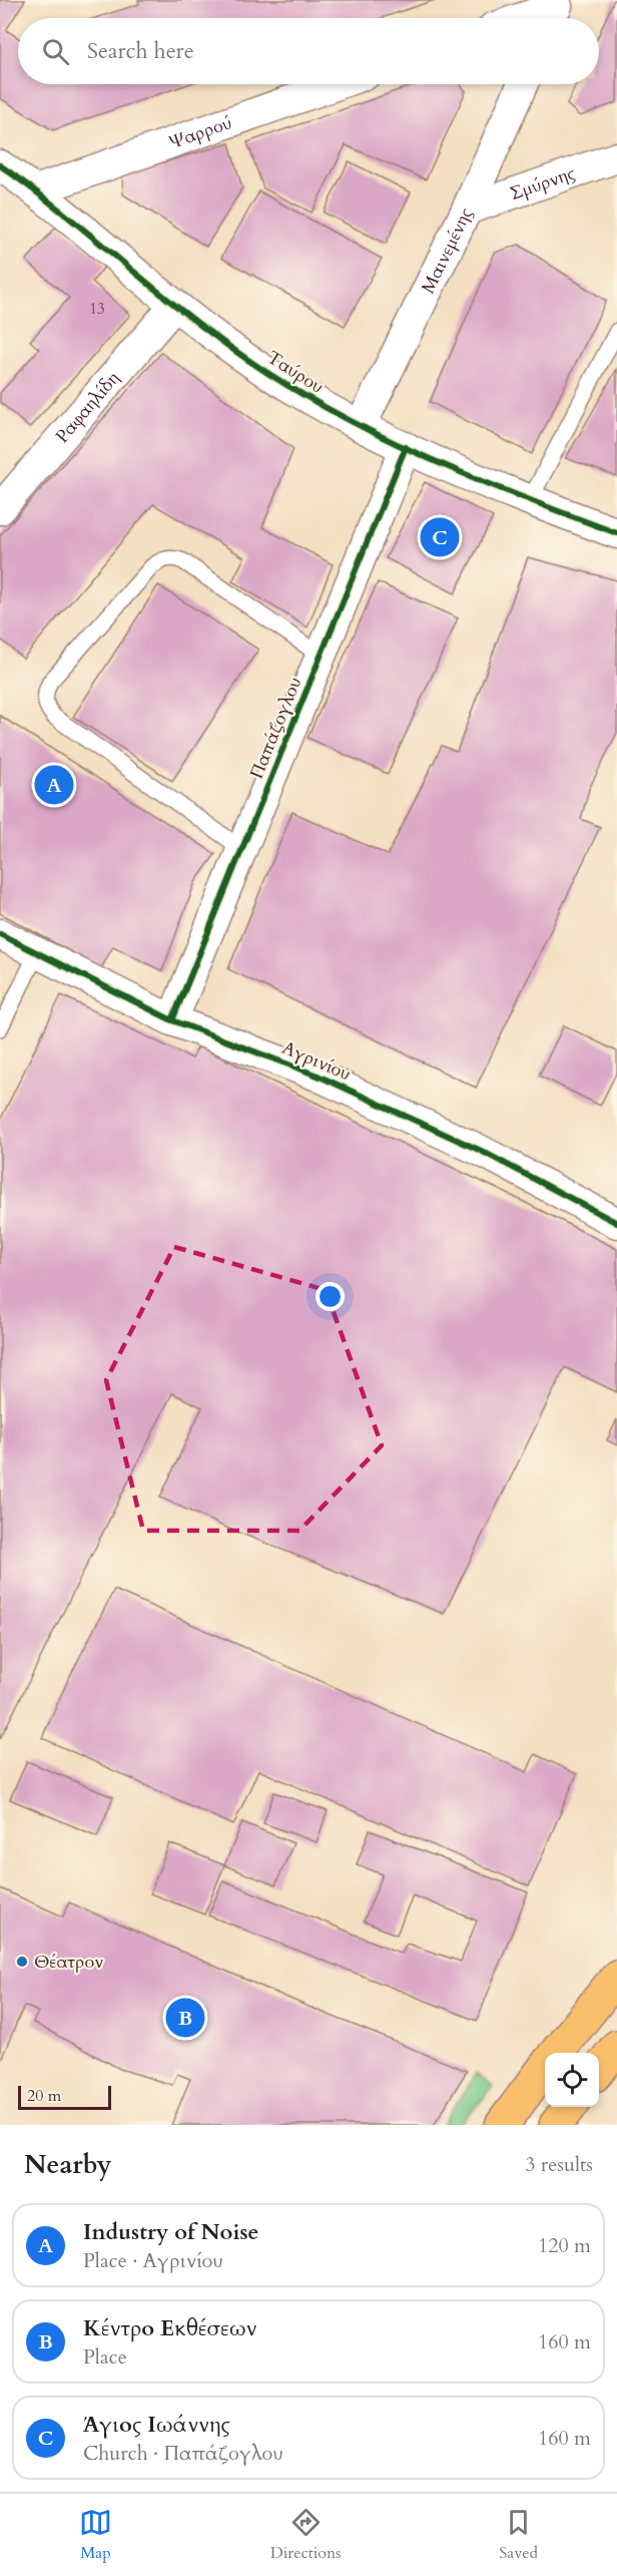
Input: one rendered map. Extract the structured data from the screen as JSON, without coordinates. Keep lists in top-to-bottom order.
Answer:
{
  "streets": {
    "street": [
      "Ψαρρού",
      "Σμύρνης",
      "Μαινεμένης",
      "Ταύρου",
      "Ραφαηλίδη",
      "Παπάζογλου",
      "Αγρινίου"
    ]
  },
  "crossings": [
    ["Ψαρρού", "Ταύρου"],
    ["Σμύρνης", "Μαινεμένης"],
    ["Μαινεμένης", "Ταύρου"],
    ["Ταύρου", "Ραφαηλίδη"],
    ["Ταύρου", "Παπάζογλου"],
    ["Παπάζογλου", "Αγρινίου"]
  ],
  "places": ["Θέατρον"],
  "house_numbers": ["13"],
  "scale_bar": "20 m",
  "page": {
    "search": "Search here",
    "pins": ["C", "A", "B"],
    "scale": "20 m",
    "heading": ["Nearby", "3 results"],
    "list": [
      {
        "mark": "A",
        "name": "Industry of Noise",
        "note": "Place · Αγρινίου",
        "value": "120 m"
      },
      {
        "mark": "B",
        "name": "Κέντρο Εκθέσεων",
        "note": "Place",
        "value": "160 m"
      },
      {
        "mark": "C",
        "name": "Άγιος Ιωάννης",
        "note": "Church · Παπάζογλου",
        "value": "160 m"
      }
    ],
    "nav": ["Map", "Directions", "Saved"]
  }
}
